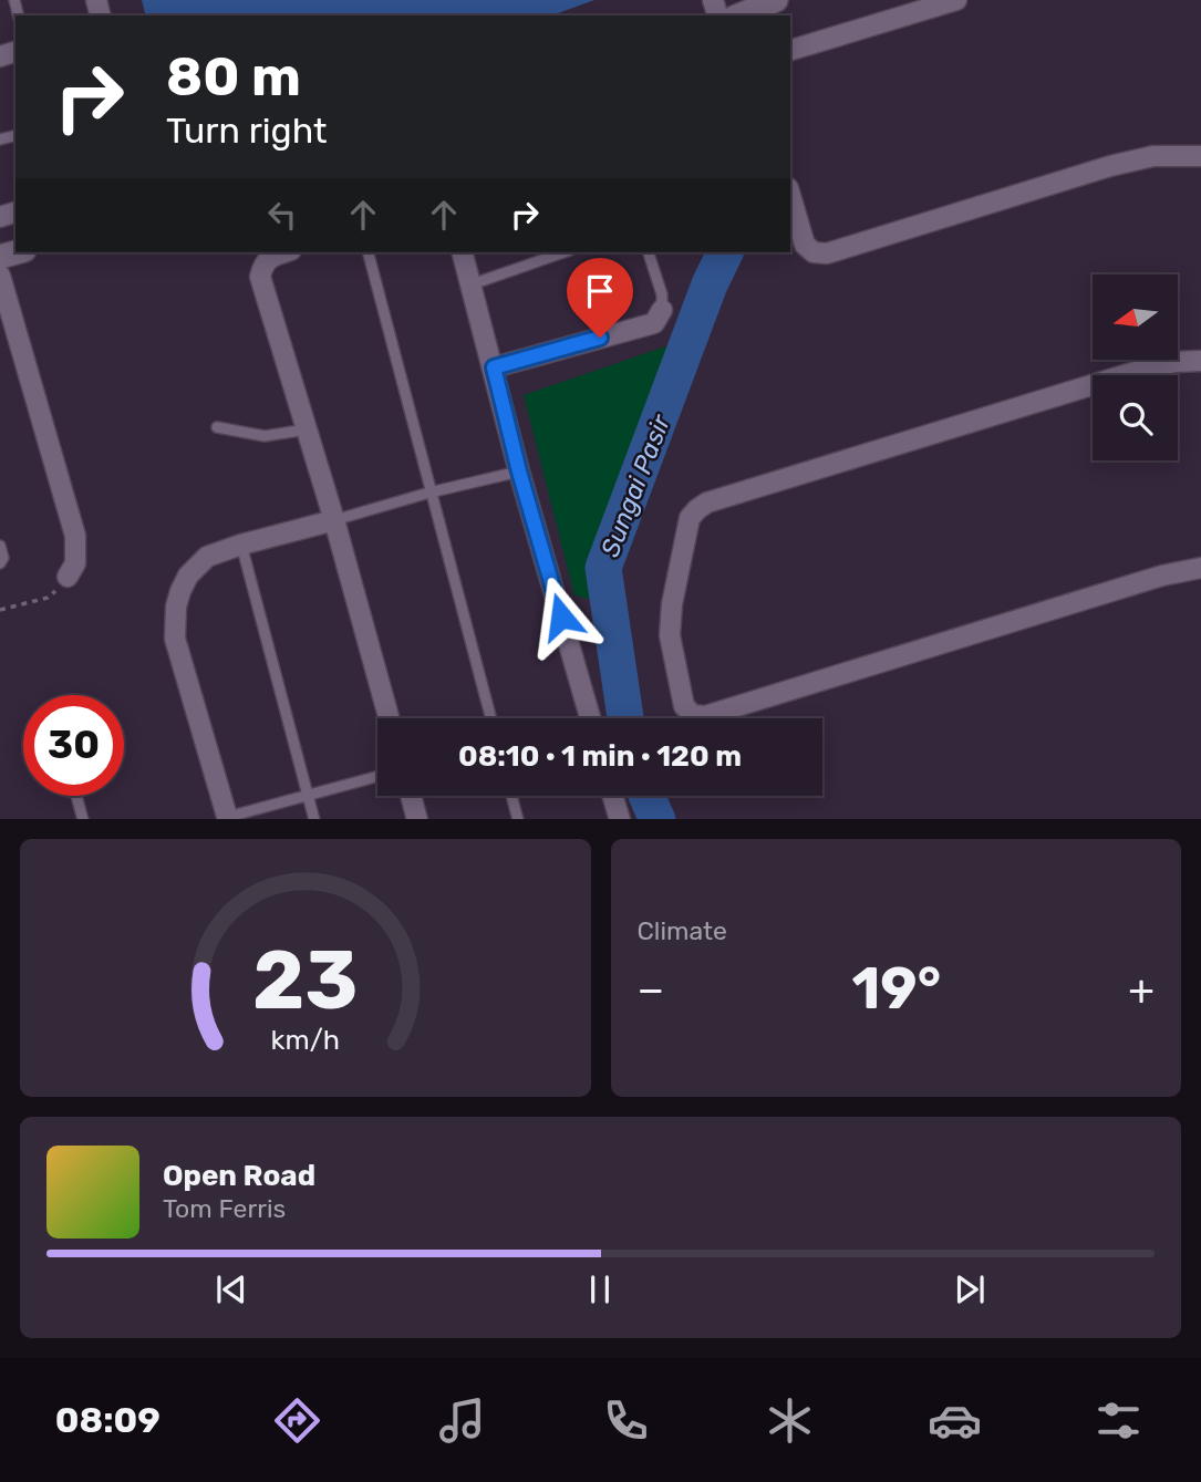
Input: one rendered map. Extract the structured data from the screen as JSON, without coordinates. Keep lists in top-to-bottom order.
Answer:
{
  "water": ["Sungai Pasir"],
  "north": "left",
  "page": {
    "turn": ["80 m", "Turn right"],
    "limit": "30",
    "trip": "08:10 · 1 min · 120 m",
    "tile": "Climate",
    "heat": ["−", "19°", "+"],
    "song": ["Open Road", "Tom Ferris"],
    "tabs": "08:09",
    "gauge": ["23", "km/h"]
  }
}
